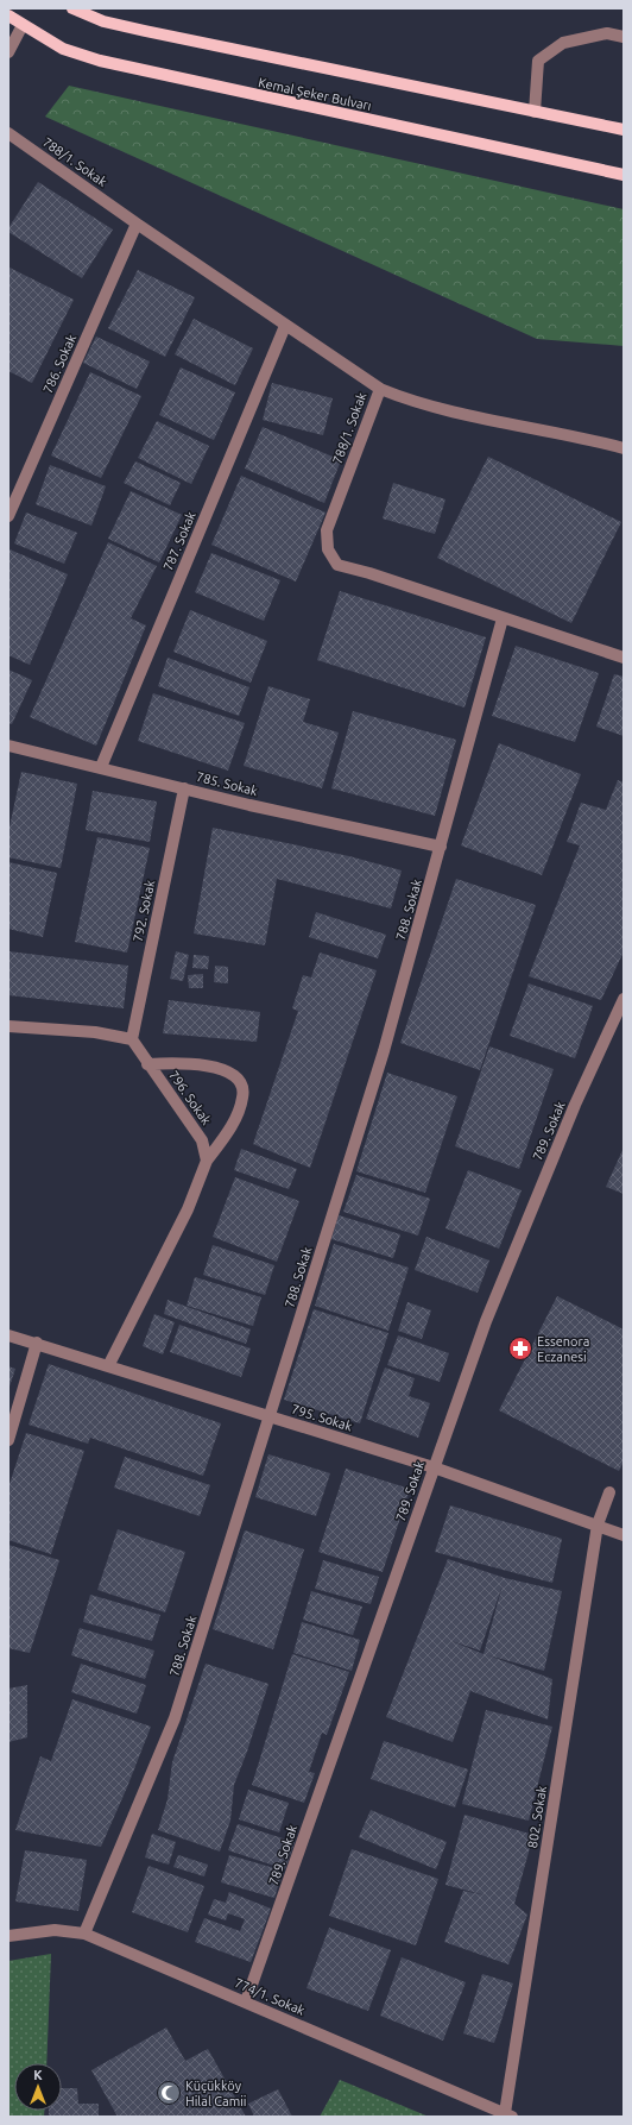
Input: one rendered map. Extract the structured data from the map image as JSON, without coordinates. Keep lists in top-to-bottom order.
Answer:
{
  "streets": {
    "main road": ["Kemal Şeker Bulvarı"],
    "street": [
      "788/1. Sokak",
      "786. Sokak",
      "787. Sokak",
      "785. Sokak",
      "788. Sokak",
      "792. Sokak",
      "796. Sokak",
      "789. Sokak",
      "795. Sokak",
      "802. Sokak",
      "774/1. Sokak"
    ]
  },
  "crossings": [
    ["788/1. Sokak", "786. Sokak"],
    ["788/1. Sokak", "787. Sokak"],
    ["788/1. Sokak", "788. Sokak"],
    ["787. Sokak", "785. Sokak"],
    ["785. Sokak", "788. Sokak"],
    ["785. Sokak", "792. Sokak"],
    ["788. Sokak", "795. Sokak"],
    ["788. Sokak", "774/1. Sokak"],
    ["792. Sokak", "796. Sokak"],
    ["789. Sokak", "795. Sokak"],
    ["789. Sokak", "774/1. Sokak"],
    ["795. Sokak", "802. Sokak"],
    ["802. Sokak", "774/1. Sokak"]
  ],
  "places": {
    "pharmacy": ["Essenora Eczanesi"],
    "mosque": ["Küçükköy Hilal Camii"]
  },
  "north": "top"
}
